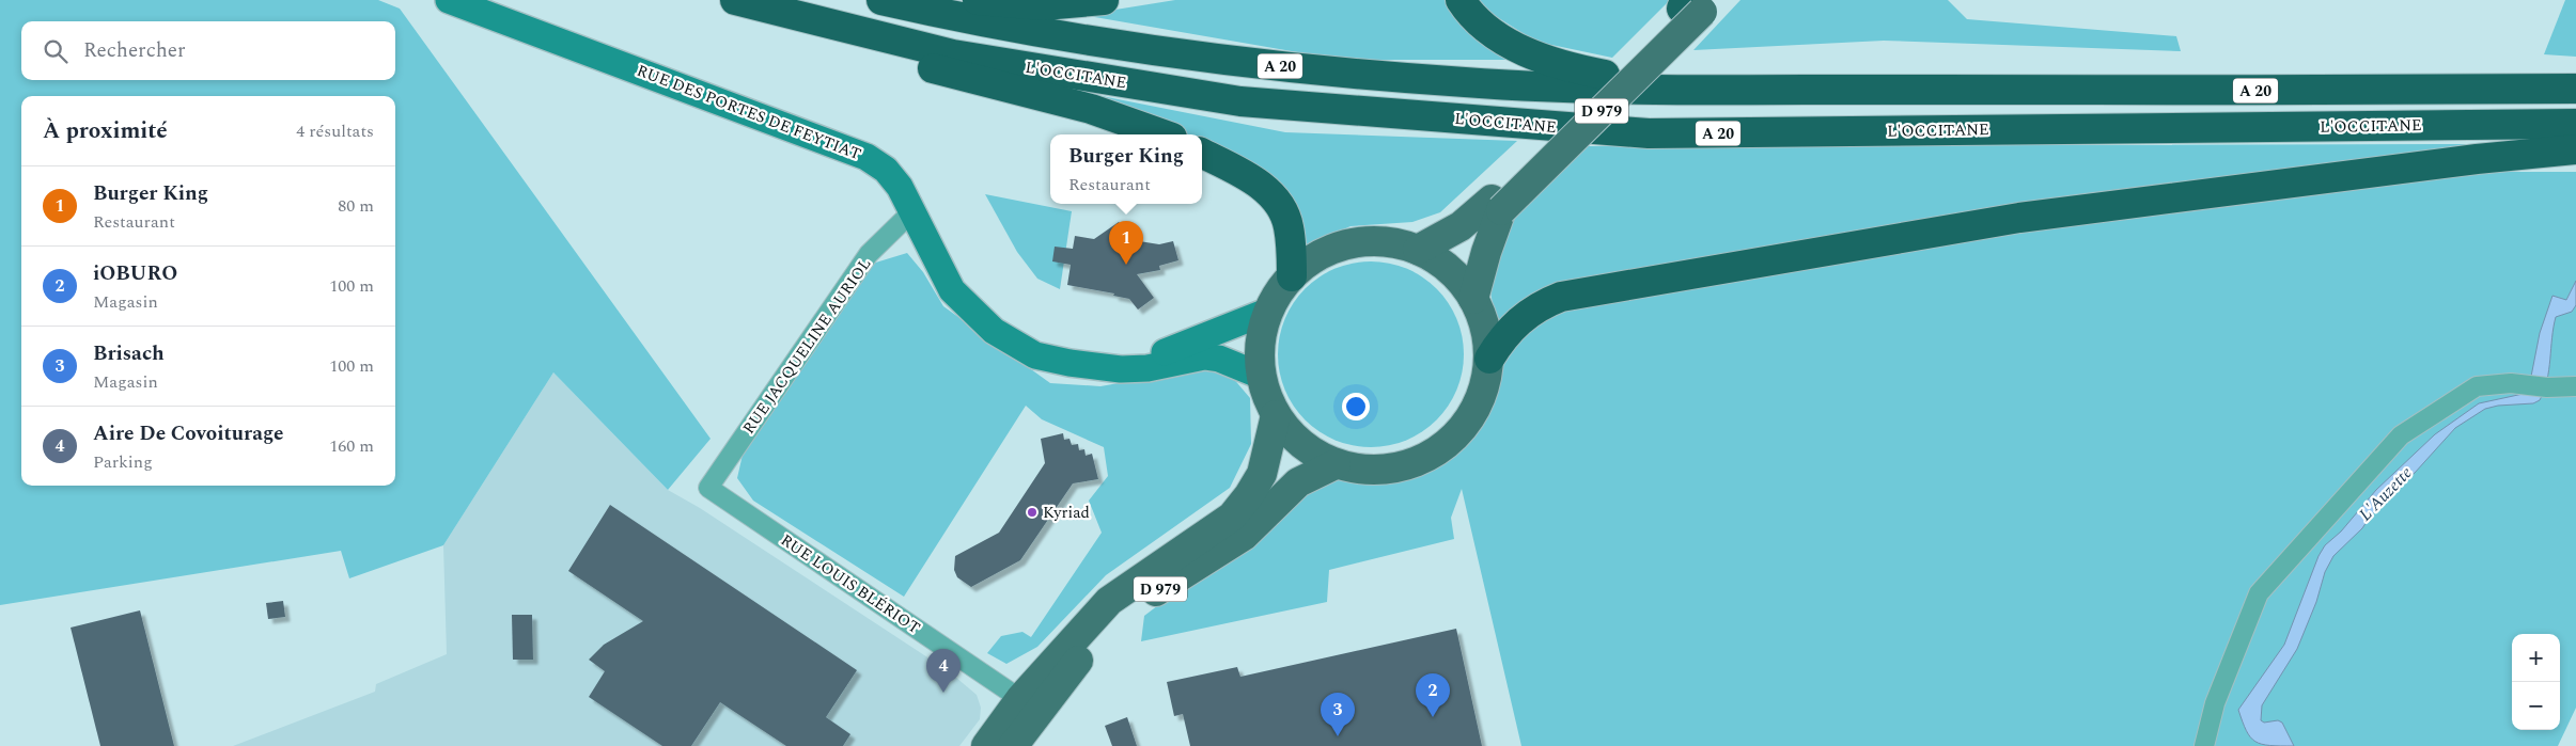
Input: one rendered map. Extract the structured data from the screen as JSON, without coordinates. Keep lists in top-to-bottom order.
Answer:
{
  "streets": {
    "highway": ["A 20", "L'OCCITANE"],
    "main road": ["D 979"],
    "street": ["RUE DES PORTES DE FEYTIAT", "RUE JACQUELINE AURIOL", "RUE LOUIS BLÉRIOT"]
  },
  "crossings": [
    ["D 979", "RUE LOUIS BLÉRIOT"],
    ["RUE DES PORTES DE FEYTIAT", "RUE JACQUELINE AURIOL"],
    ["RUE JACQUELINE AURIOL", "RUE LOUIS BLÉRIOT"]
  ],
  "water": ["L'Auzette"],
  "places": ["Kyriad"],
  "page": {
    "search": "Rechercher",
    "heading": ["À proximité", "4 résultats"],
    "popup": ["Burger King", "Restaurant"],
    "list": [
      {
        "mark": "1",
        "name": "Burger King",
        "note": "Restaurant",
        "value": "80 m"
      },
      {
        "mark": "2",
        "name": "iOBURO",
        "note": "Magasin",
        "value": "100 m"
      },
      {
        "mark": "3",
        "name": "Brisach",
        "note": "Magasin",
        "value": "100 m"
      },
      {
        "mark": "4",
        "name": "Aire De Covoiturage",
        "note": "Parking",
        "value": "160 m"
      }
    ],
    "pins": [
      "1",
      "4",
      "2",
      "3"
    ],
    "map_buttons": ["+", "−"]
  }
}
